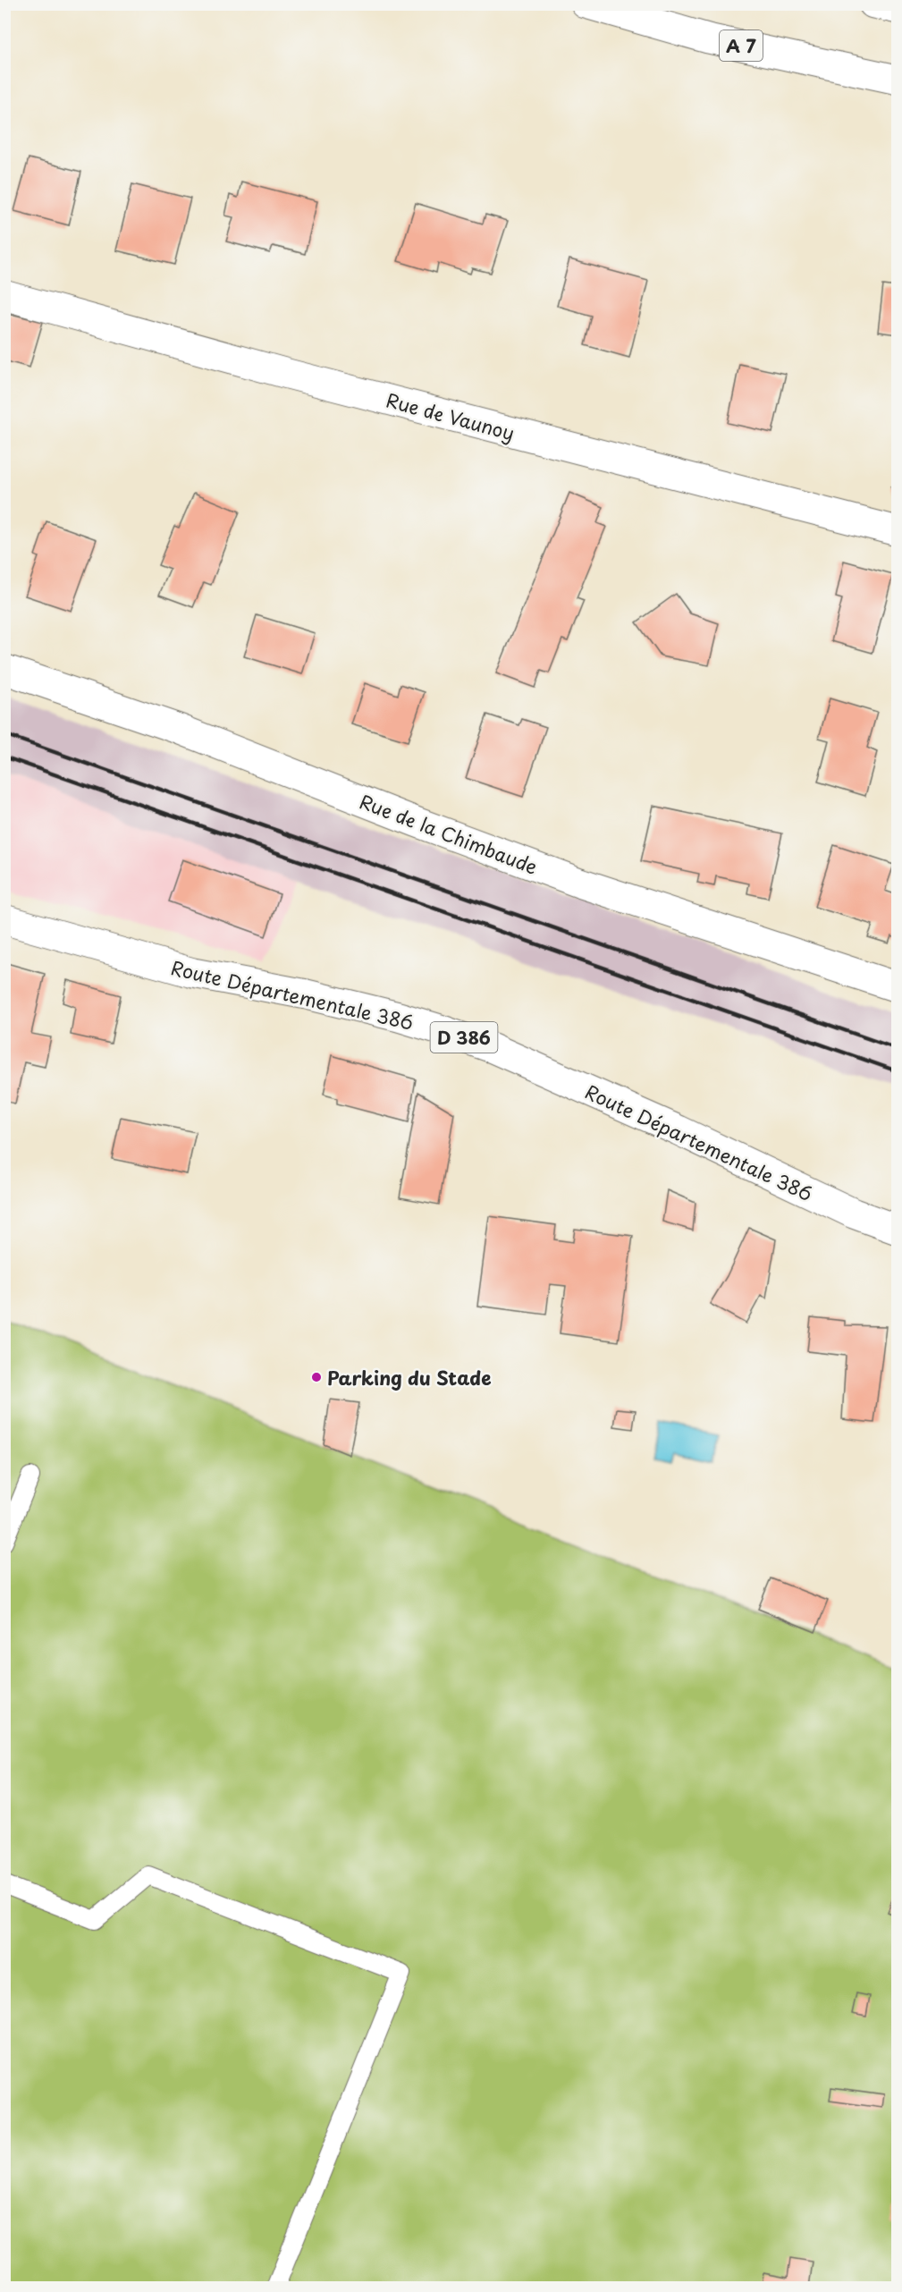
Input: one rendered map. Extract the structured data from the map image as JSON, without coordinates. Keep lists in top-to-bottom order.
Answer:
{
  "streets": {
    "main road": [
      "A 7",
      "Rue de Vaunoy",
      "Rue de la Chimbaude",
      "Route Départementale 386",
      "D 386"
    ]
  },
  "places": ["Parking du Stade"]
}
